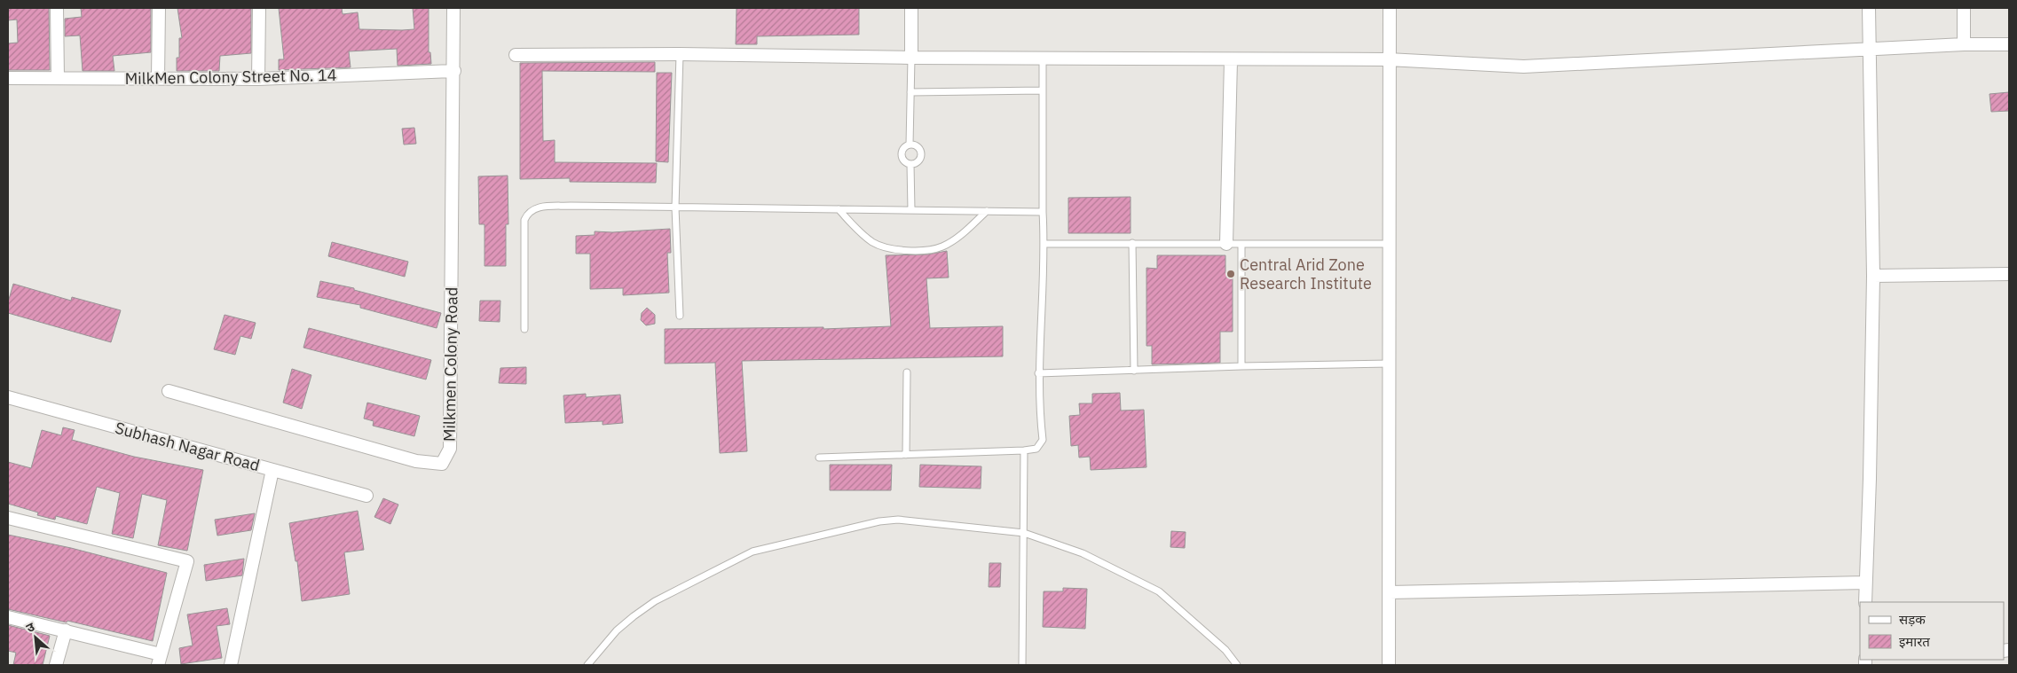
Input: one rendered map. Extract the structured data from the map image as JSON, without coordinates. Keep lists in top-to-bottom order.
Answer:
{
  "streets": {
    "street": ["MilkMen Colony Street No. 14", "Milkmen Colony Road", "Subhash Nagar Road"]
  },
  "crossings": [
    ["MilkMen Colony Street No. 14", "Milkmen Colony Road"]
  ],
  "places": ["Central Arid Zone Research Institute"],
  "legend": ["सड़क", "इमारत"],
  "north": "top left"
}
